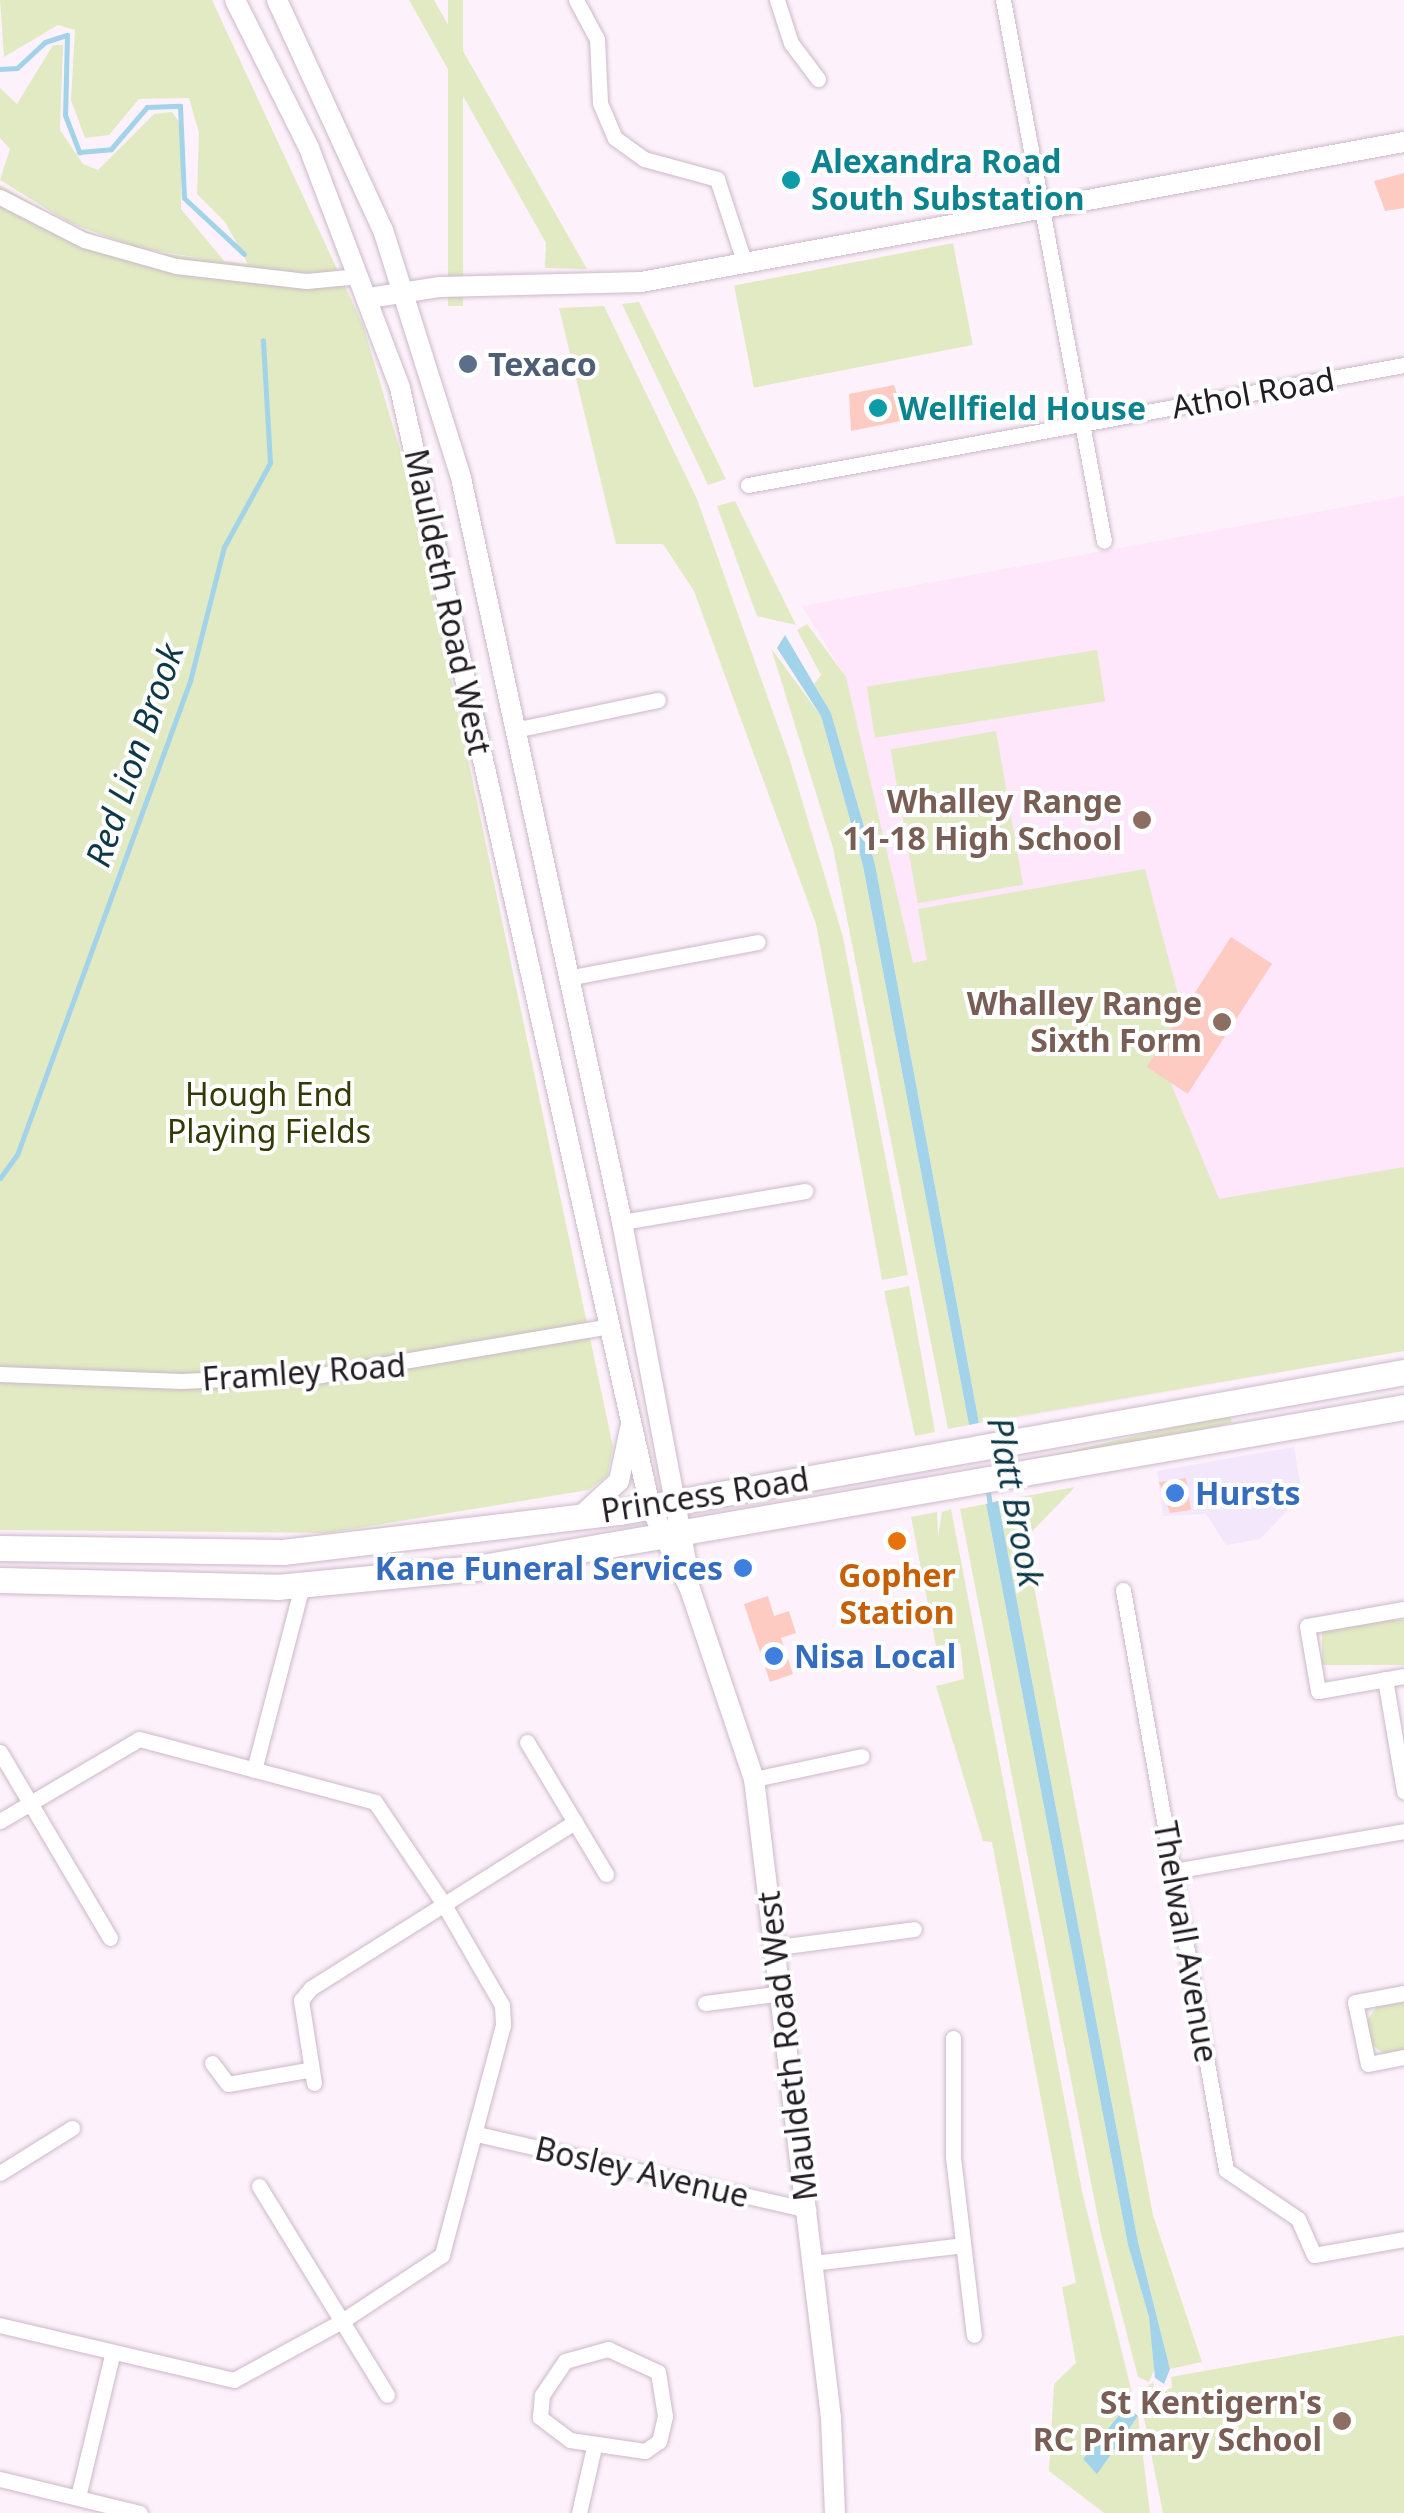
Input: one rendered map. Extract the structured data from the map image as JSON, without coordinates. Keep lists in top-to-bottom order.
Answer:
{
  "streets": {
    "highway": ["Princess Road"],
    "street": [
      "Athol Road",
      "Mauldeth Road West",
      "Framley Road",
      "Thelwall Avenue",
      "Bosley Avenue"
    ]
  },
  "crossings": [
    ["Mauldeth Road West", "Princess Road"],
    ["Mauldeth Road West", "Bosley Avenue"]
  ],
  "water": ["Red Lion Brook", "Platt Brook"],
  "parks": ["Hough End Playing Fields"],
  "places": [
    "Alexandra Road South Substation",
    "Texaco",
    "Wellfield House",
    "Whalley Range 11-18 High School",
    "Whalley Range Sixth Form",
    "Hursts",
    "Gopher Station",
    "Kane Funeral Services",
    "Nisa Local",
    "St Kentigern's RC Primary School"
  ]
}
